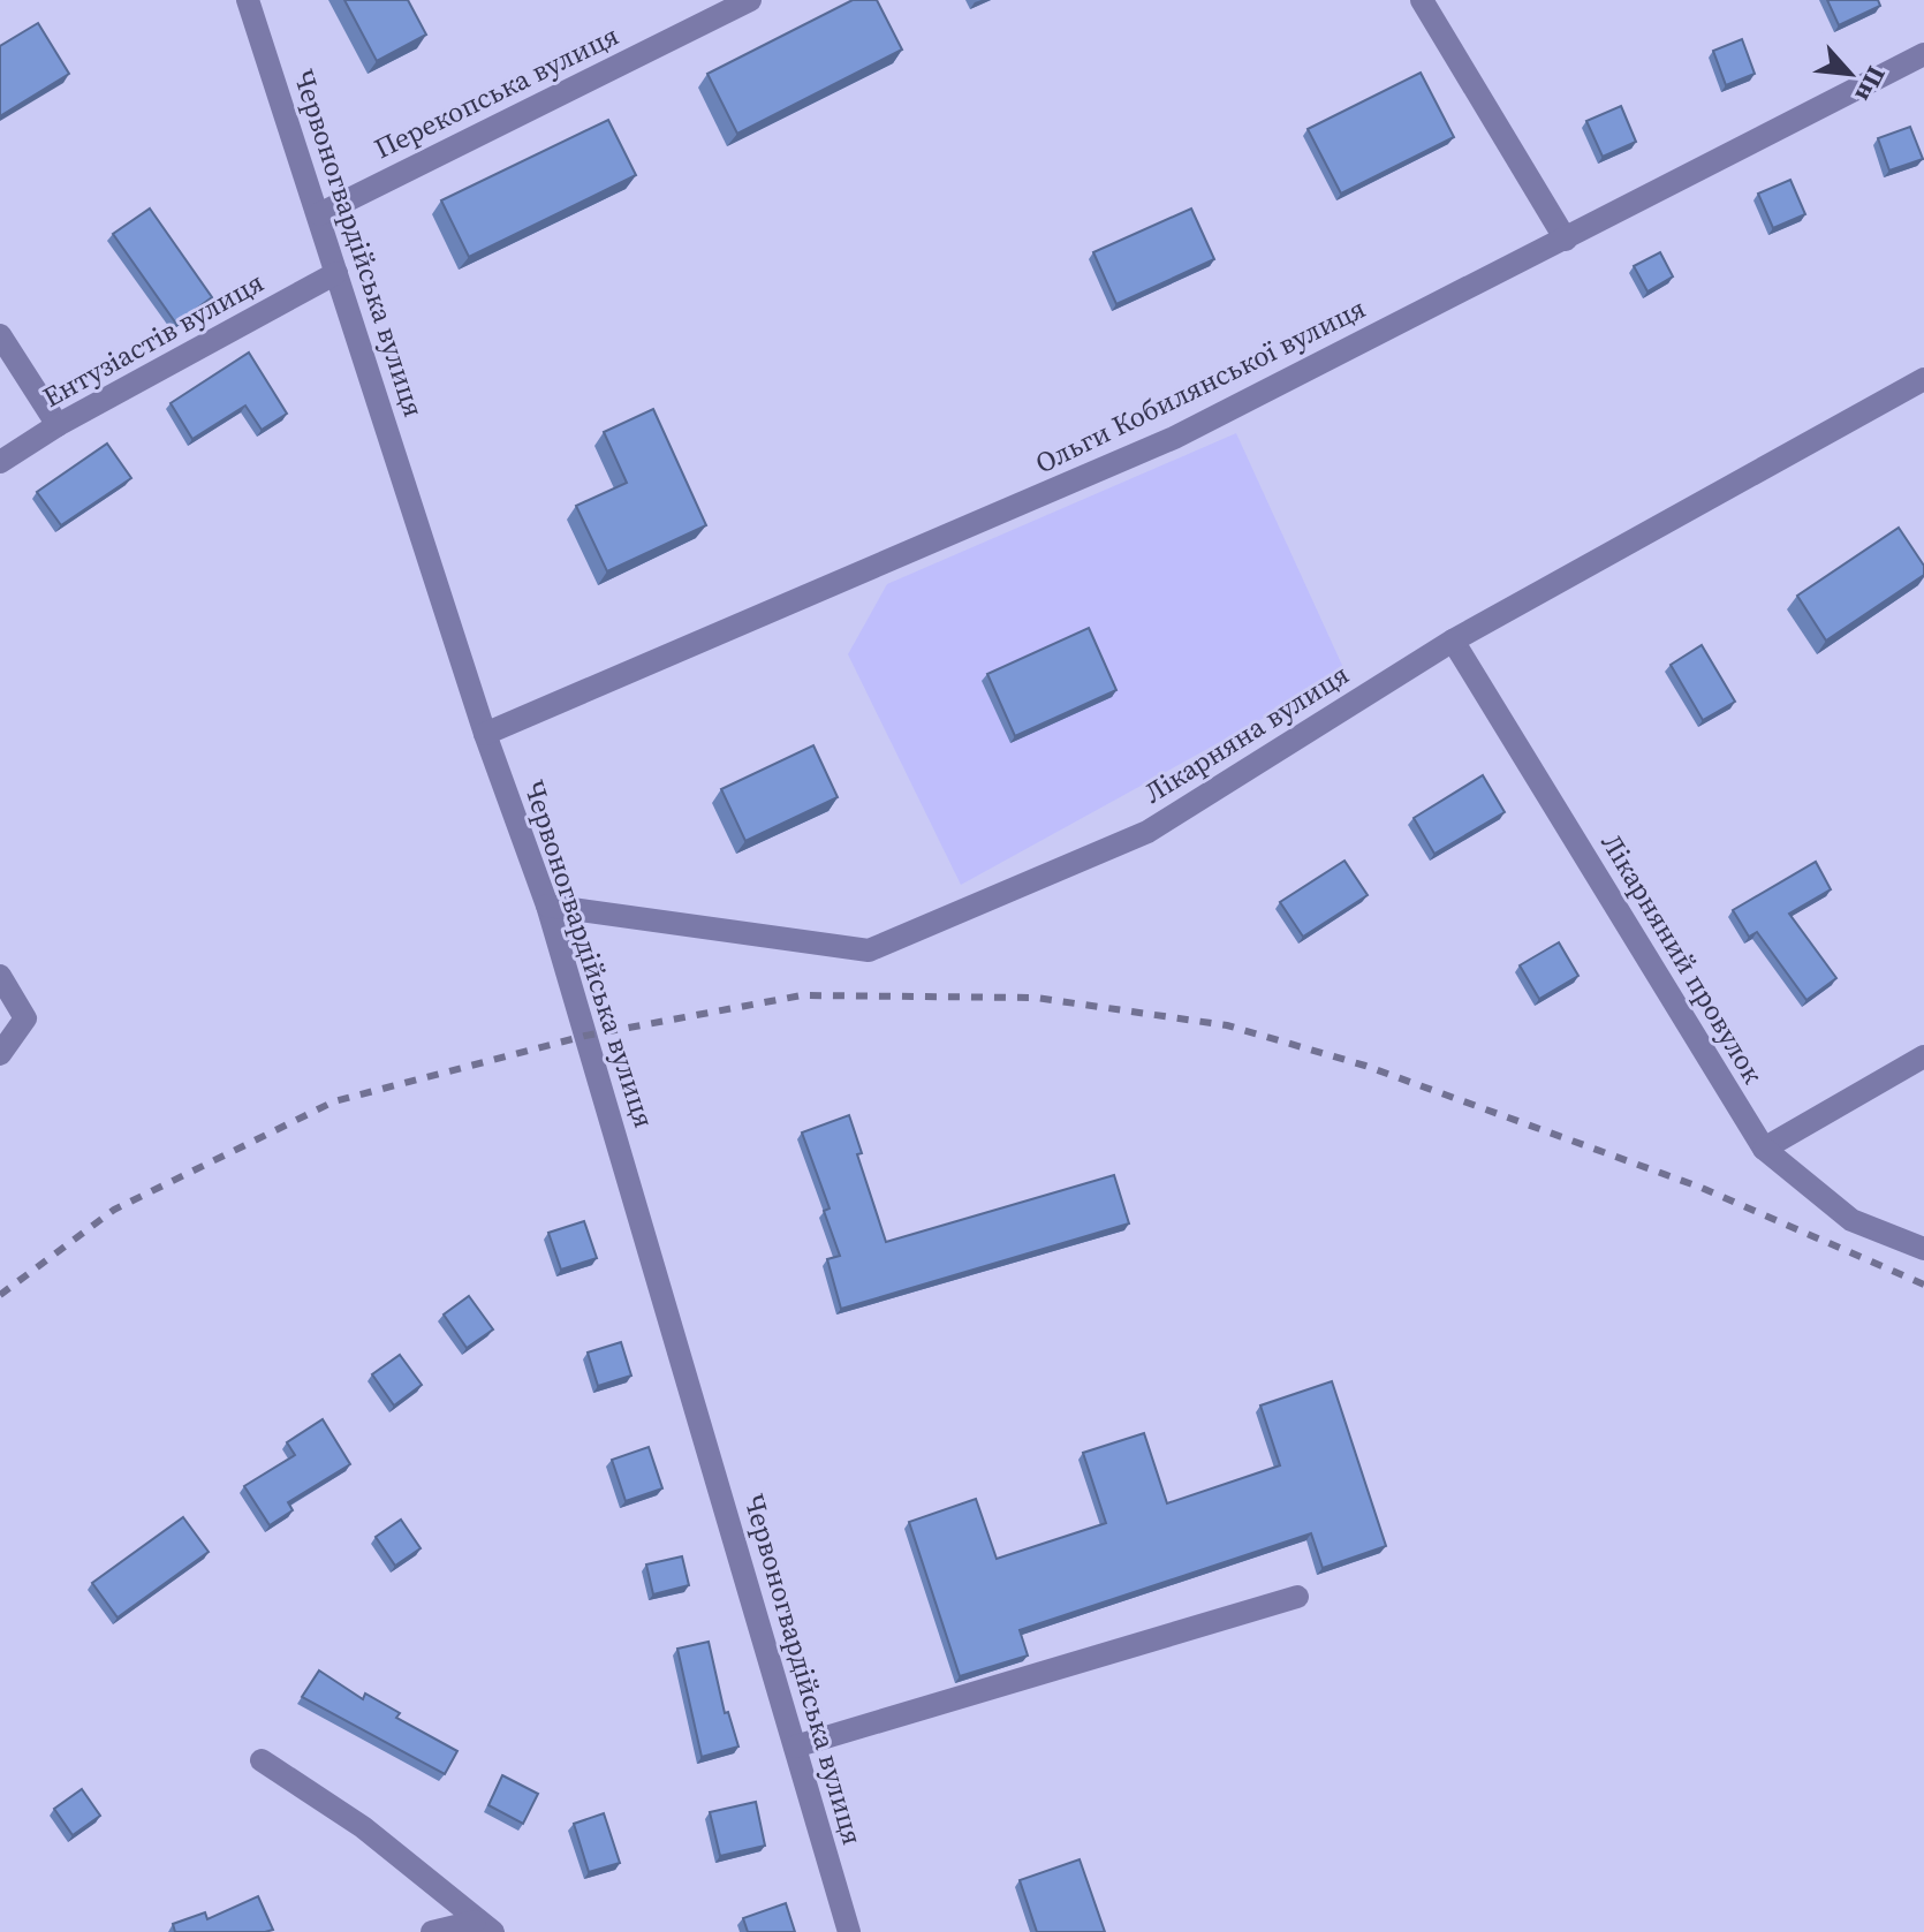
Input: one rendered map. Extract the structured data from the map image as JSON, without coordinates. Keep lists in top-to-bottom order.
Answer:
{
  "streets": {
    "street": [
      "Перекопська вулиця",
      "Червоногвардійська вулиця",
      "Ентузіастів вулиця",
      "Ольги Кобилянської вулиця",
      "Лікарняна вулиця",
      "Лікарняний провулок"
    ]
  },
  "crossings": [
    ["Перекопська вулиця", "Червоногвардійська вулиця"],
    ["Червоногвардійська вулиця", "Ентузіастів вулиця"],
    ["Червоногвардійська вулиця", "Ольги Кобилянської вулиця"],
    ["Червоногвардійська вулиця", "Лікарняна вулиця"],
    ["Лікарняна вулиця", "Лікарняний провулок"]
  ],
  "north": "bottom right"
}
